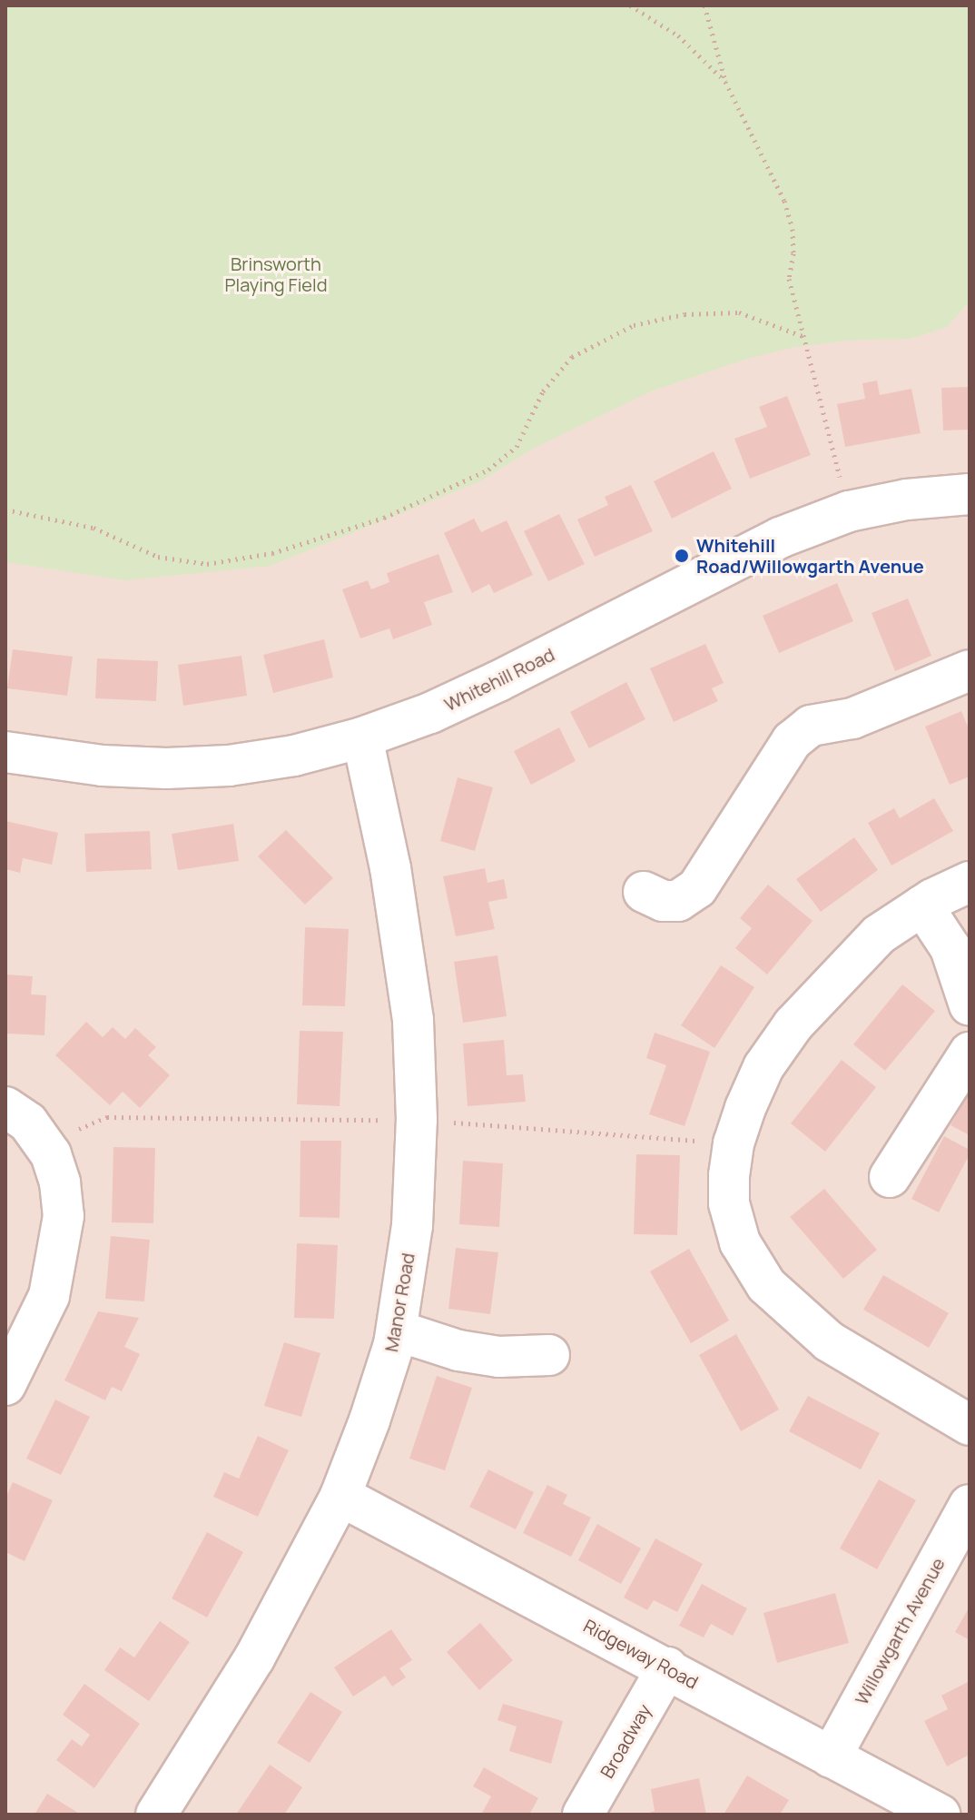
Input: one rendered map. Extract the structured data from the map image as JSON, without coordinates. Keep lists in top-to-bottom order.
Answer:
{
  "streets": {
    "street": [
      "Whitehill Road",
      "Manor Road",
      "Willowgarth Avenue",
      "Ridgeway Road",
      "Broadway"
    ]
  },
  "crossings": [
    ["Whitehill Road", "Manor Road"],
    ["Manor Road", "Ridgeway Road"],
    ["Willowgarth Avenue", "Ridgeway Road"],
    ["Ridgeway Road", "Broadway"]
  ],
  "parks": ["Brinsworth Playing Field"],
  "places": ["Whitehill Road/Willowgarth Avenue"]
}
